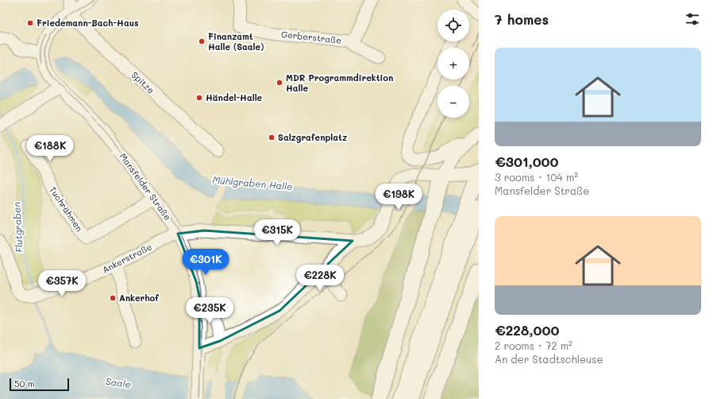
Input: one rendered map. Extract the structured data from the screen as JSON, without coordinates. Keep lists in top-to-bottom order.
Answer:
{
  "streets": {
    "street": [
      "Gerberstraße",
      "Spitze",
      "Mansfelder Straße",
      "Tuchrähmen",
      "Ankerstraße"
    ]
  },
  "crossings": [
    ["Mansfelder Straße", "Tuchrähmen"],
    ["Mansfelder Straße", "Ankerstraße"]
  ],
  "water": ["Mühlgraben Halle", "Flutgraben", "Saale"],
  "places": [
    "Friedemann-Bach-Haus",
    "Finanzamt Halle (Saale)",
    "MDR Programmdirektion Halle",
    "Händel-Halle",
    "Salzgrafenplatz",
    "Ankerhof"
  ],
  "scale_bar": "50 m",
  "page": {
    "heading": "7 homes",
    "map_buttons": ["+", "−"],
    "list": [
      {
        "name": "€301,000",
        "note": "3 rooms · 104 m² · Mansfelder Straße"
      },
      {
        "name": "€228,000",
        "note": "2 rooms · 72 m² · An der Stadtschleuse"
      }
    ],
    "price": [
      "€188K",
      "€198K",
      "€315K",
      "€301K",
      "€228K",
      "€357K",
      "€235K"
    ],
    "scale": "50 m"
  }
}
